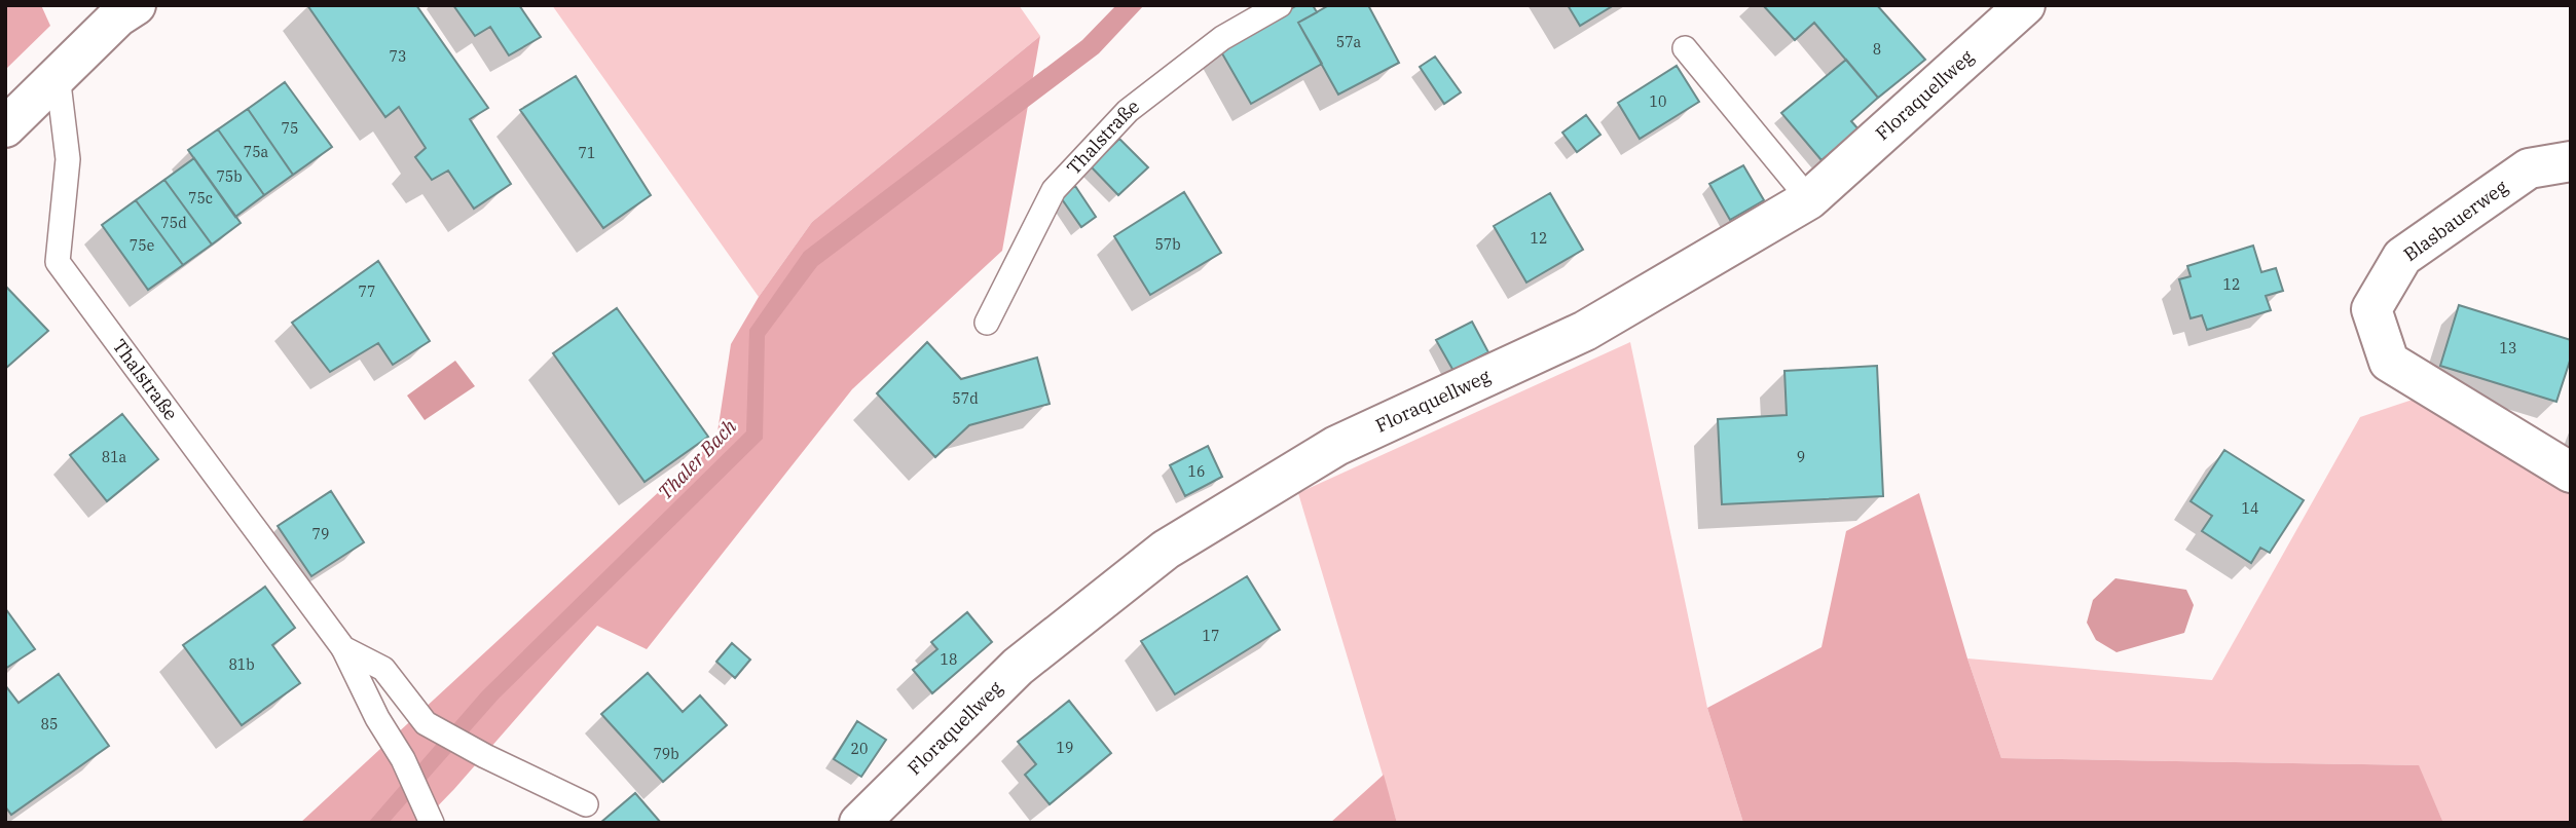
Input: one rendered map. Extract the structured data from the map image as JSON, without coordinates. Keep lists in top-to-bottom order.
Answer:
{
  "streets": {
    "street": ["Floraquellweg", "Blasbauerweg"],
    "lane": ["Thalstraße"]
  },
  "water": ["Thaler Bach"],
  "house_numbers": [
    "57a",
    "8",
    "73",
    "10",
    "75",
    "75a",
    "71",
    "75b",
    "75c",
    "75d",
    "12",
    "57b",
    "75e",
    "12",
    "77",
    "13",
    "57d",
    "81a",
    "9",
    "16",
    "14",
    "79",
    "17",
    "18",
    "81b",
    "85",
    "19",
    "20",
    "79b"
  ]
}
